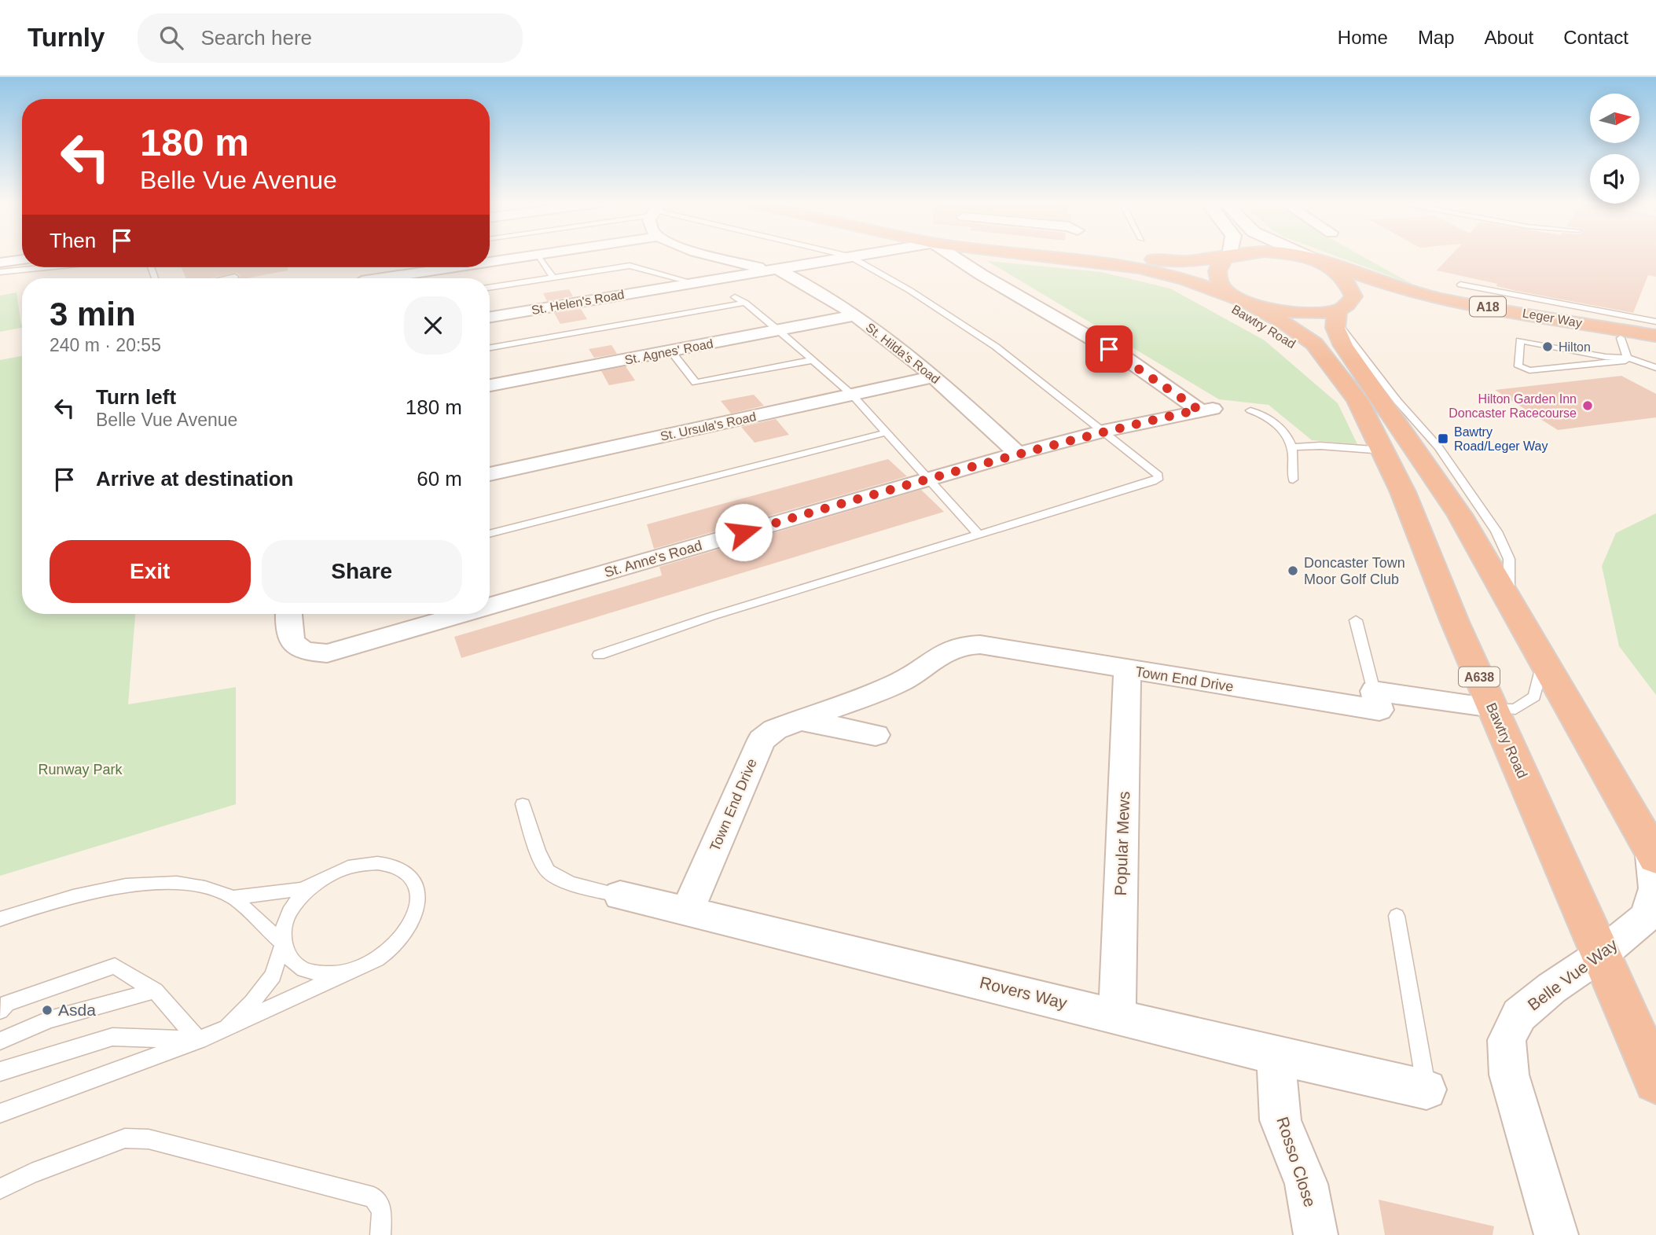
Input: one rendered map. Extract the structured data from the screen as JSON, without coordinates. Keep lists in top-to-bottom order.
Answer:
{
  "streets": {
    "highway": [
      "A18",
      "Leger Way",
      "Bawtry Road",
      "A638"
    ],
    "street": [
      "St. Helen's Road",
      "St. Agnes' Road",
      "St. Hilda's Road",
      "St. Ursula's Road",
      "St. Anne's Road",
      "Town End Drive",
      "Popular Mews",
      "Belle Vue Way",
      "Rovers Way",
      "Rosso Close"
    ]
  },
  "crossings": [
    ["St. Helen's Road", "St. Hilda's Road"],
    ["Leger Way", "Bawtry Road"],
    ["Bawtry Road", "Belle Vue Way"],
    ["St. Agnes' Road", "St. Hilda's Road"],
    ["St. Hilda's Road", "St. Ursula's Road"],
    ["St. Hilda's Road", "St. Anne's Road"],
    ["Town End Drive", "Popular Mews"],
    ["Town End Drive", "Rovers Way"],
    ["Popular Mews", "Rovers Way"],
    ["Rovers Way", "Rosso Close"]
  ],
  "parks": ["Runway Park"],
  "places": {
    "other": [
      "Hilton",
      "Hilton Garden Inn Doncaster Racecourse",
      "Doncaster Town Moor Golf Club",
      "Asda"
    ],
    "transit": ["Bawtry Road/Leger Way"]
  },
  "north": "right",
  "page": {
    "header": "Turnly",
    "search": "Search here",
    "nav": [
      "Home",
      "Map",
      "About",
      "Contact"
    ],
    "turn": ["180 m", "Belle Vue Avenue"],
    "then": "Then",
    "heading": ["3 min", "240 m · 20:55"],
    "list": [
      {
        "name": "Turn left",
        "note": "Belle Vue Avenue",
        "value": "180 m"
      },
      {
        "name": "Arrive at destination",
        "value": "60 m"
      }
    ],
    "buttons": ["Exit", "Share"]
  }
}
